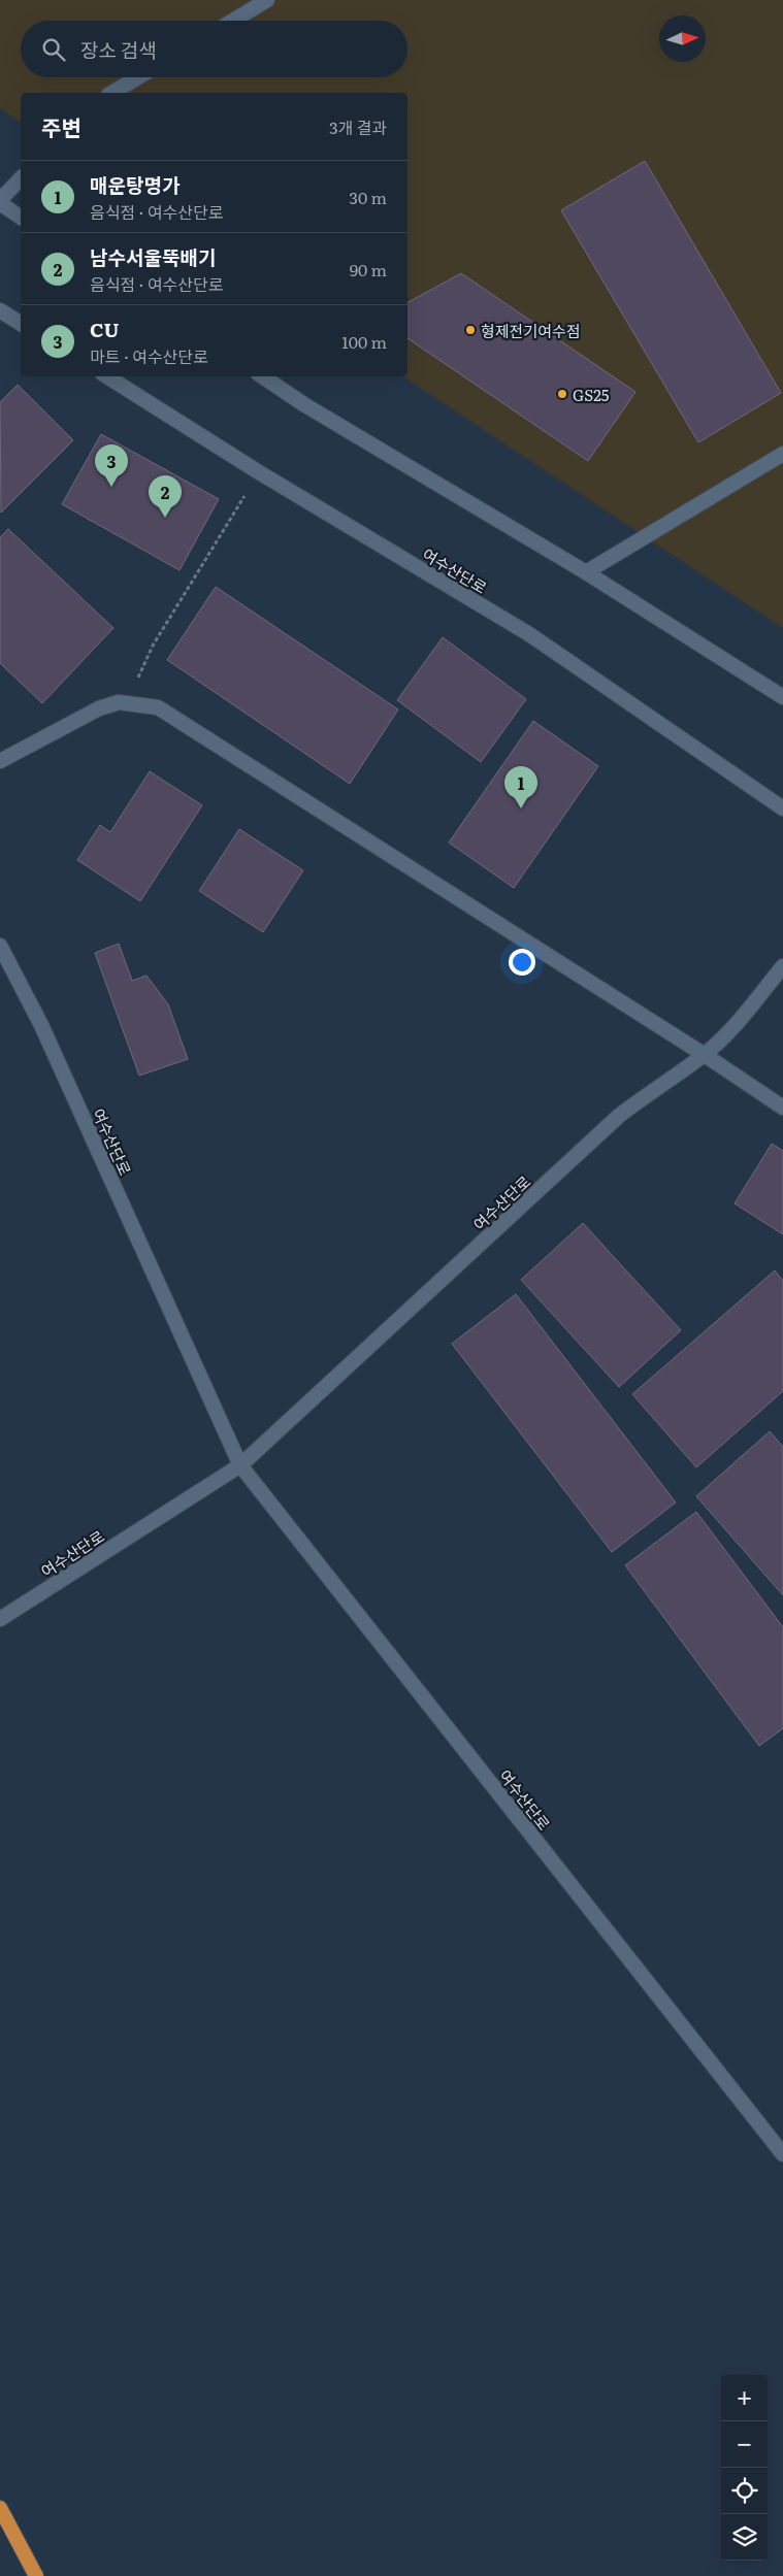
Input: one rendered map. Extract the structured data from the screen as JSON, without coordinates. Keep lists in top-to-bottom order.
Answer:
{
  "streets": {
    "street": ["여수산단로"]
  },
  "places": ["형제전기여수점", "GS25"],
  "north": "right",
  "page": {
    "search": "장소 검색",
    "heading": ["주변", "3개 결과"],
    "list": [
      {
        "mark": "1",
        "name": "매운탕명가",
        "note": "음식점 · 여수산단로",
        "value": "30 m"
      },
      {
        "mark": "2",
        "name": "남수서울뚝배기",
        "note": "음식점 · 여수산단로",
        "value": "90 m"
      },
      {
        "mark": "3",
        "name": "CU",
        "note": "마트 · 여수산단로",
        "value": "100 m"
      }
    ],
    "pins": ["3", "2", "1"],
    "map_buttons": ["+", "−"]
  }
}
